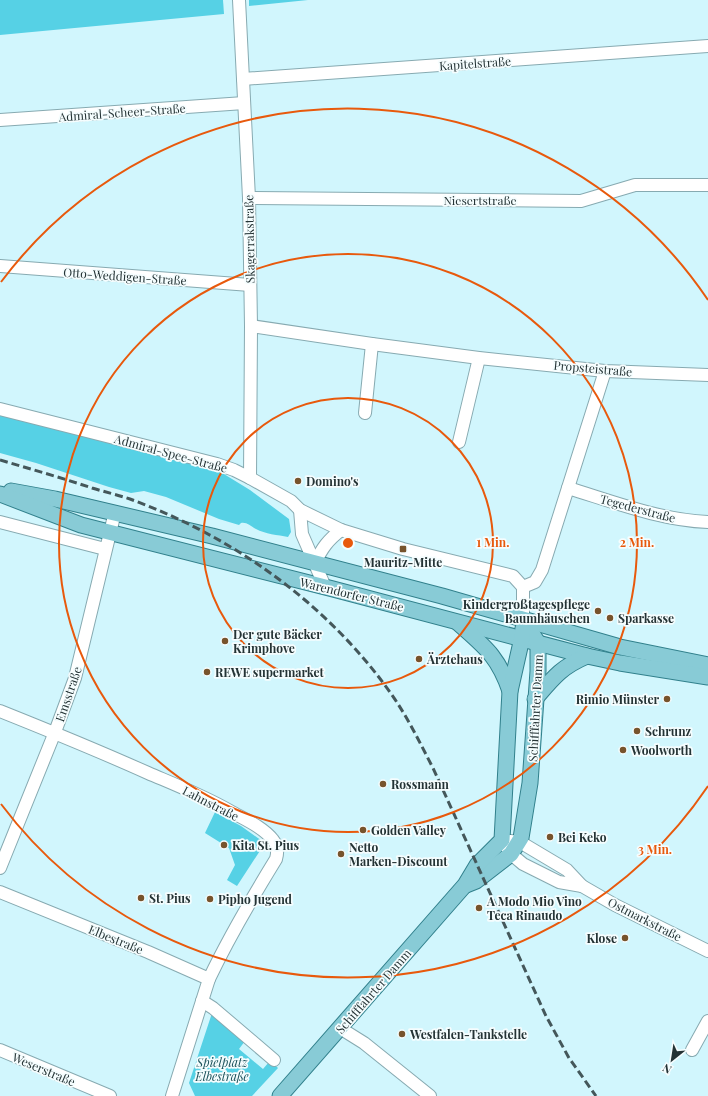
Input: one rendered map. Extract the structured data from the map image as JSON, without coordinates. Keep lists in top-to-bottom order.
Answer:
{
  "streets": {
    "main road": ["Warendorfer Straße", "Schifffahrter Damm"],
    "street": [
      "Kapitelstraße",
      "Admiral-Scheer-Straße",
      "Niesertstraße",
      "Skagerrakstraße",
      "Otto-Weddigen-Straße",
      "Propsteistraße",
      "Admiral-Spee-Straße",
      "Tegederstraße",
      "Emsstraße",
      "Lahnstraße",
      "Ostmarkstraße",
      "Elbestraße",
      "Weserstraße"
    ]
  },
  "crossings": [
    ["Kapitelstraße", "Skagerrakstraße"],
    ["Admiral-Scheer-Straße", "Skagerrakstraße"],
    ["Niesertstraße", "Skagerrakstraße"],
    ["Skagerrakstraße", "Otto-Weddigen-Straße"],
    ["Skagerrakstraße", "Propsteistraße"],
    ["Skagerrakstraße", "Admiral-Spee-Straße"],
    ["Warendorfer Straße", "Emsstraße"],
    ["Warendorfer Straße", "Schifffahrter Damm"],
    ["Emsstraße", "Lahnstraße"],
    ["Schifffahrter Damm", "Ostmarkstraße"],
    ["Lahnstraße", "Elbestraße"]
  ],
  "parks": ["Spielplatz Elbestraße"],
  "places": {
    "other": [
      "Domino's",
      "Kindergroßtagespflege Baumhäuschen",
      "Sparkasse",
      "Der gute Bäcker Krimphove",
      "Ärztehaus",
      "REWE supermarket",
      "Rimio Münster",
      "Schrunz",
      "Woolworth",
      "Rossmann",
      "Golden Valley",
      "Bei Keko",
      "Kita St. Pius",
      "Netto Marken-Discount",
      "St. Pius",
      "Pipho Jugend",
      "A Modo Mio Vino Teca Rinaudo",
      "Klose",
      "Westfalen-Tankstelle"
    ],
    "transit": ["Mauritz-Mitte"]
  },
  "north": "bottom left",
  "rings": ["1 Min.", "2 Min.", "3 Min."]
}
